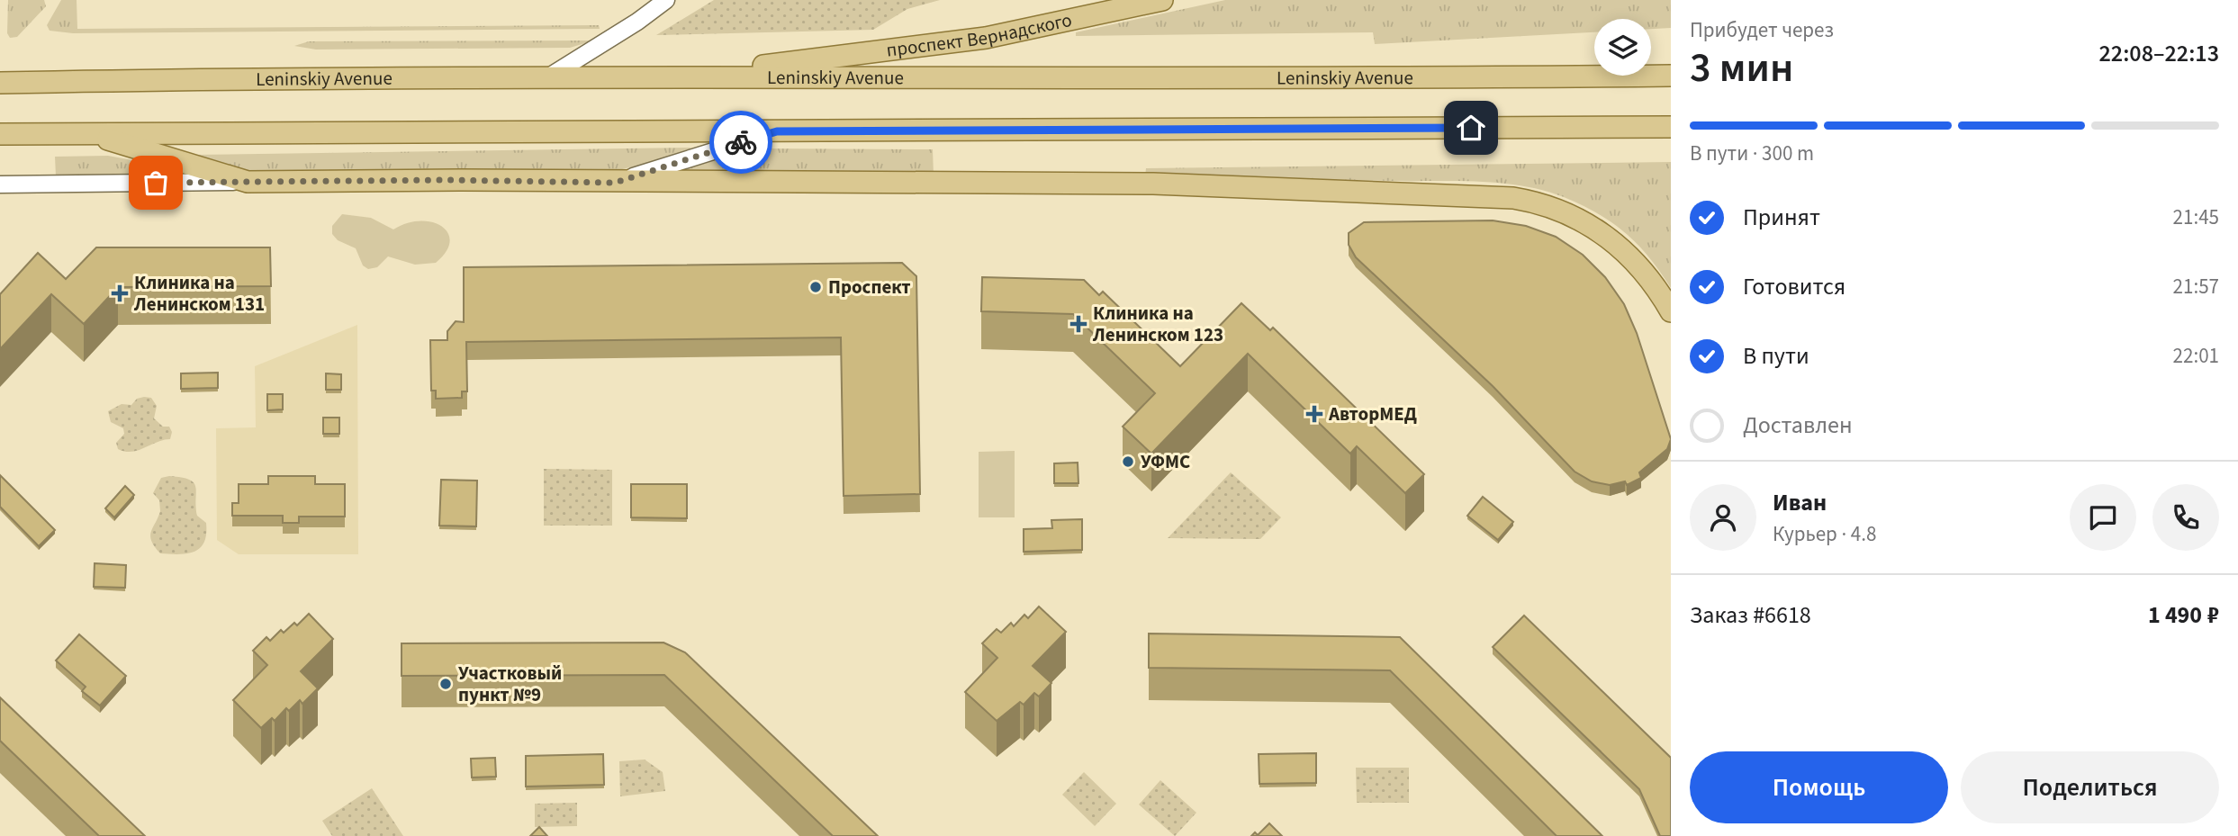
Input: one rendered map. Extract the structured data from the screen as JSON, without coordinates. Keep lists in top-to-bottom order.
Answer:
{
  "streets": {
    "main road": ["проспект Вернадского", "Leninskiy Avenue"]
  },
  "crossings": [
    ["проспект Вернадского", "Leninskiy Avenue"]
  ],
  "places": {
    "other": ["Проспект", "УФМС", "Участковый пункт №9"],
    "health": ["Клиника на Ленинском 131", "Клиника на Ленинском 123", "АвторМЕД"]
  },
  "page": {
    "heading": ["3 мин", "Прибудет через", "22:08–22:13"],
    "panel": [
      "Иван",
      "Курьер · 4.8",
      "Заказ #6618",
      "1 490 ₽"
    ],
    "bar": "В пути · 300 m",
    "list": [
      ["Принят", "21:45"],
      ["Готовится", "21:57"],
      ["В пути", "22:01"],
      "Доставлен"
    ],
    "buttons": ["Помощь", "Поделиться"]
  }
}
